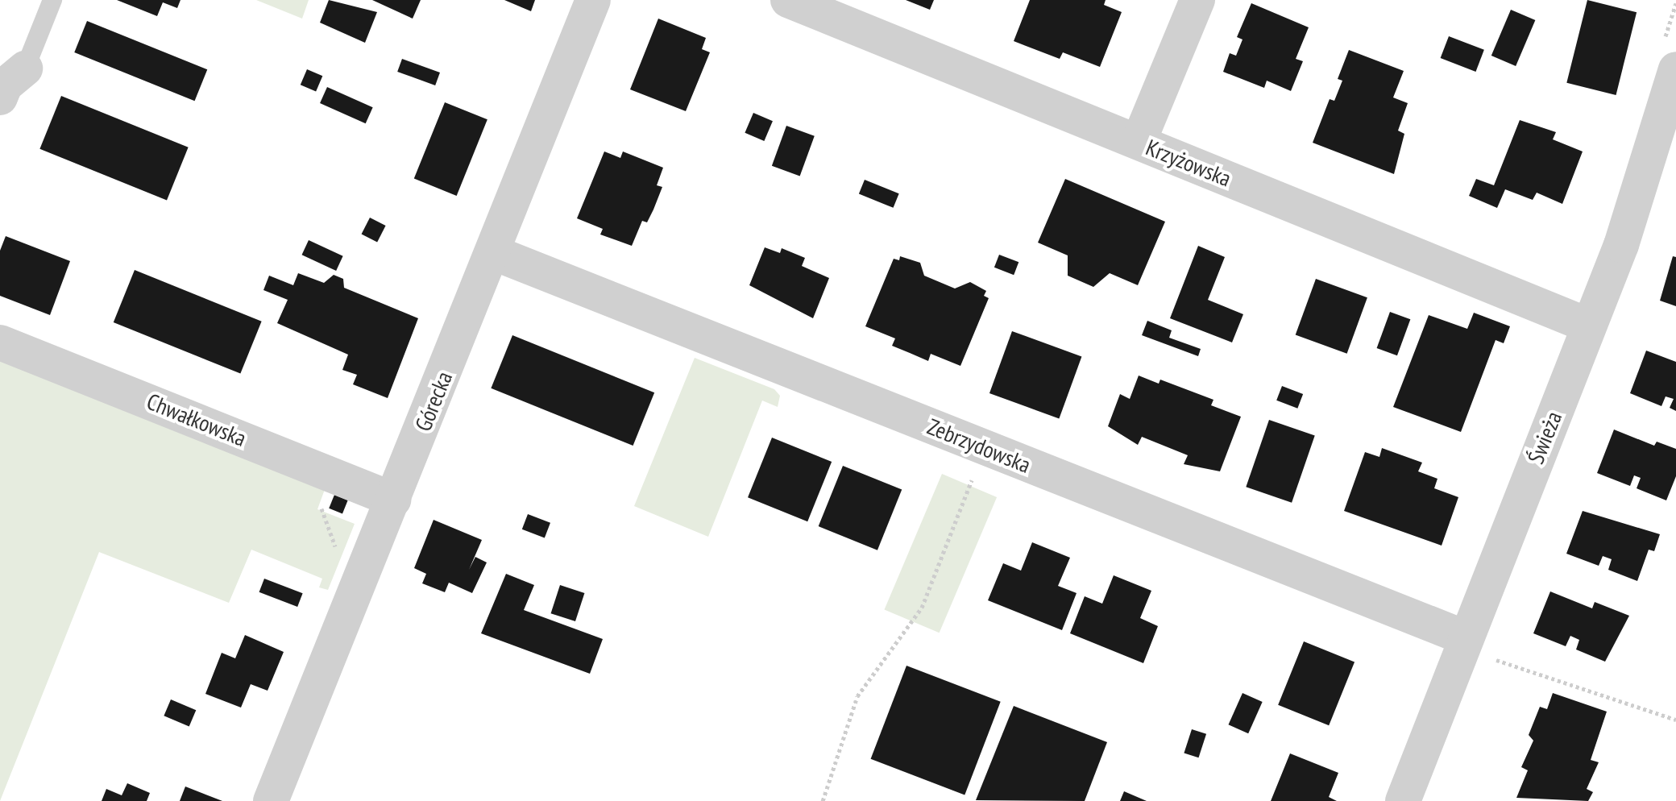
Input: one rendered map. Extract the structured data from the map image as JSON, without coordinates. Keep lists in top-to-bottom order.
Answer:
{
  "streets": {
    "street": [
      "Krzyżowska",
      "Górecka",
      "Chwałkowska",
      "Świeża",
      "Zebrzydowska"
    ]
  },
  "crossings": [
    ["Krzyżowska", "Świeża"],
    ["Górecka", "Chwałkowska"],
    ["Górecka", "Zebrzydowska"],
    ["Świeża", "Zebrzydowska"]
  ]
}
